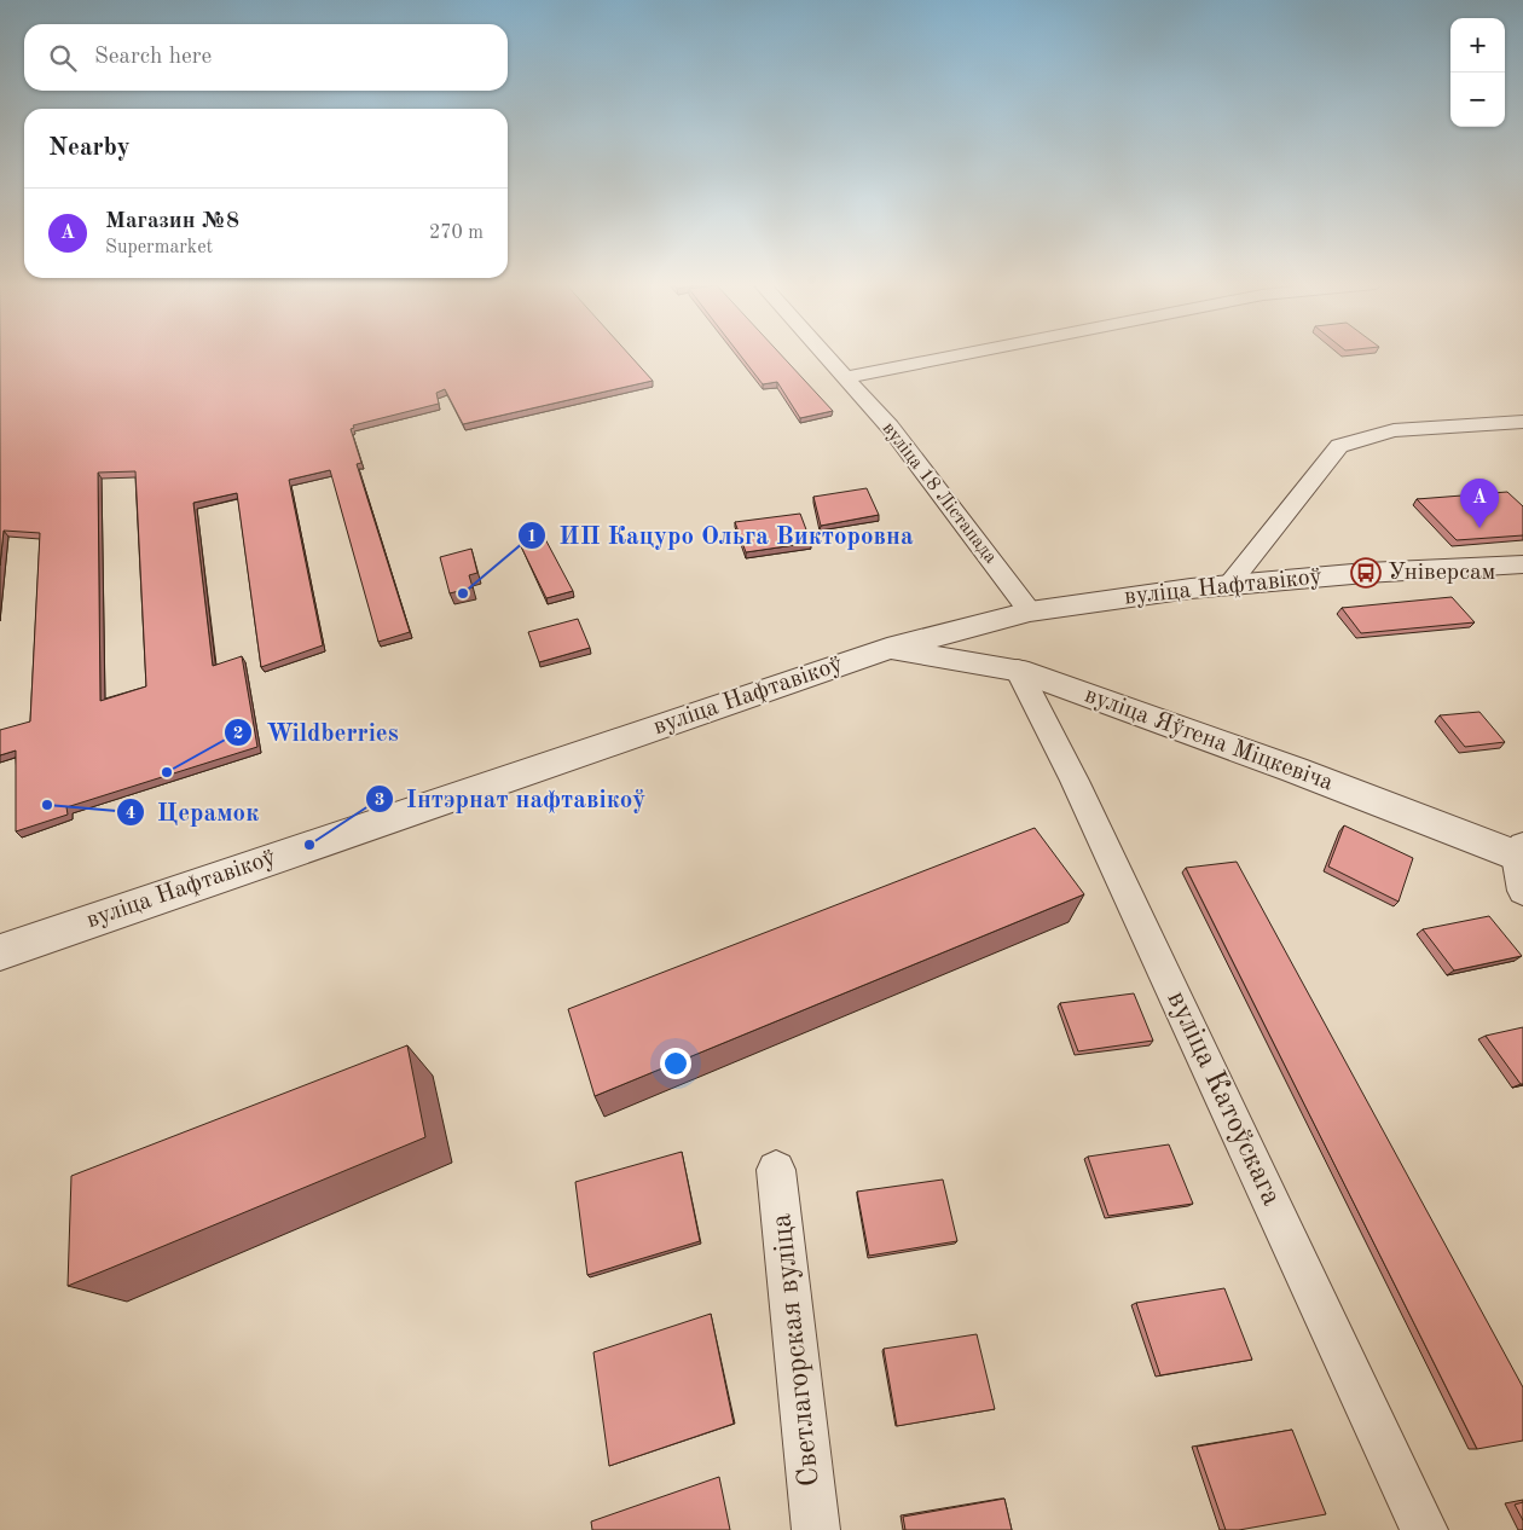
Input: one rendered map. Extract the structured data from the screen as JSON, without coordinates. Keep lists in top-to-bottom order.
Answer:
{
  "streets": {
    "street": [
      "вуліца 18 Лістапада",
      "вуліца Нафтавікоў",
      "вуліца Яўгена Міцкевіча",
      "вуліца Катоўскага",
      "Светлагорская вуліца"
    ]
  },
  "crossings": [
    ["вуліца 18 Лістапада", "вуліца Нафтавікоў"],
    ["вуліца Нафтавікоў", "вуліца Яўгена Міцкевіча"],
    ["вуліца Яўгена Міцкевіча", "вуліца Катоўскага"]
  ],
  "places": {
    "bus stop": ["Універсам"],
    "other": [
      "ИП Кацуро Ольга Викторовна",
      "Wildberries",
      "Церамок",
      "Інтэрнат нафтавікоў"
    ]
  },
  "page": {
    "map_buttons": ["+", "−"],
    "search": "Search here",
    "heading": "Nearby",
    "list": [
      {
        "mark": "A",
        "name": "Магазин №8",
        "note": "Supermarket",
        "value": "270 m"
      }
    ],
    "pins": "A"
  }
}
